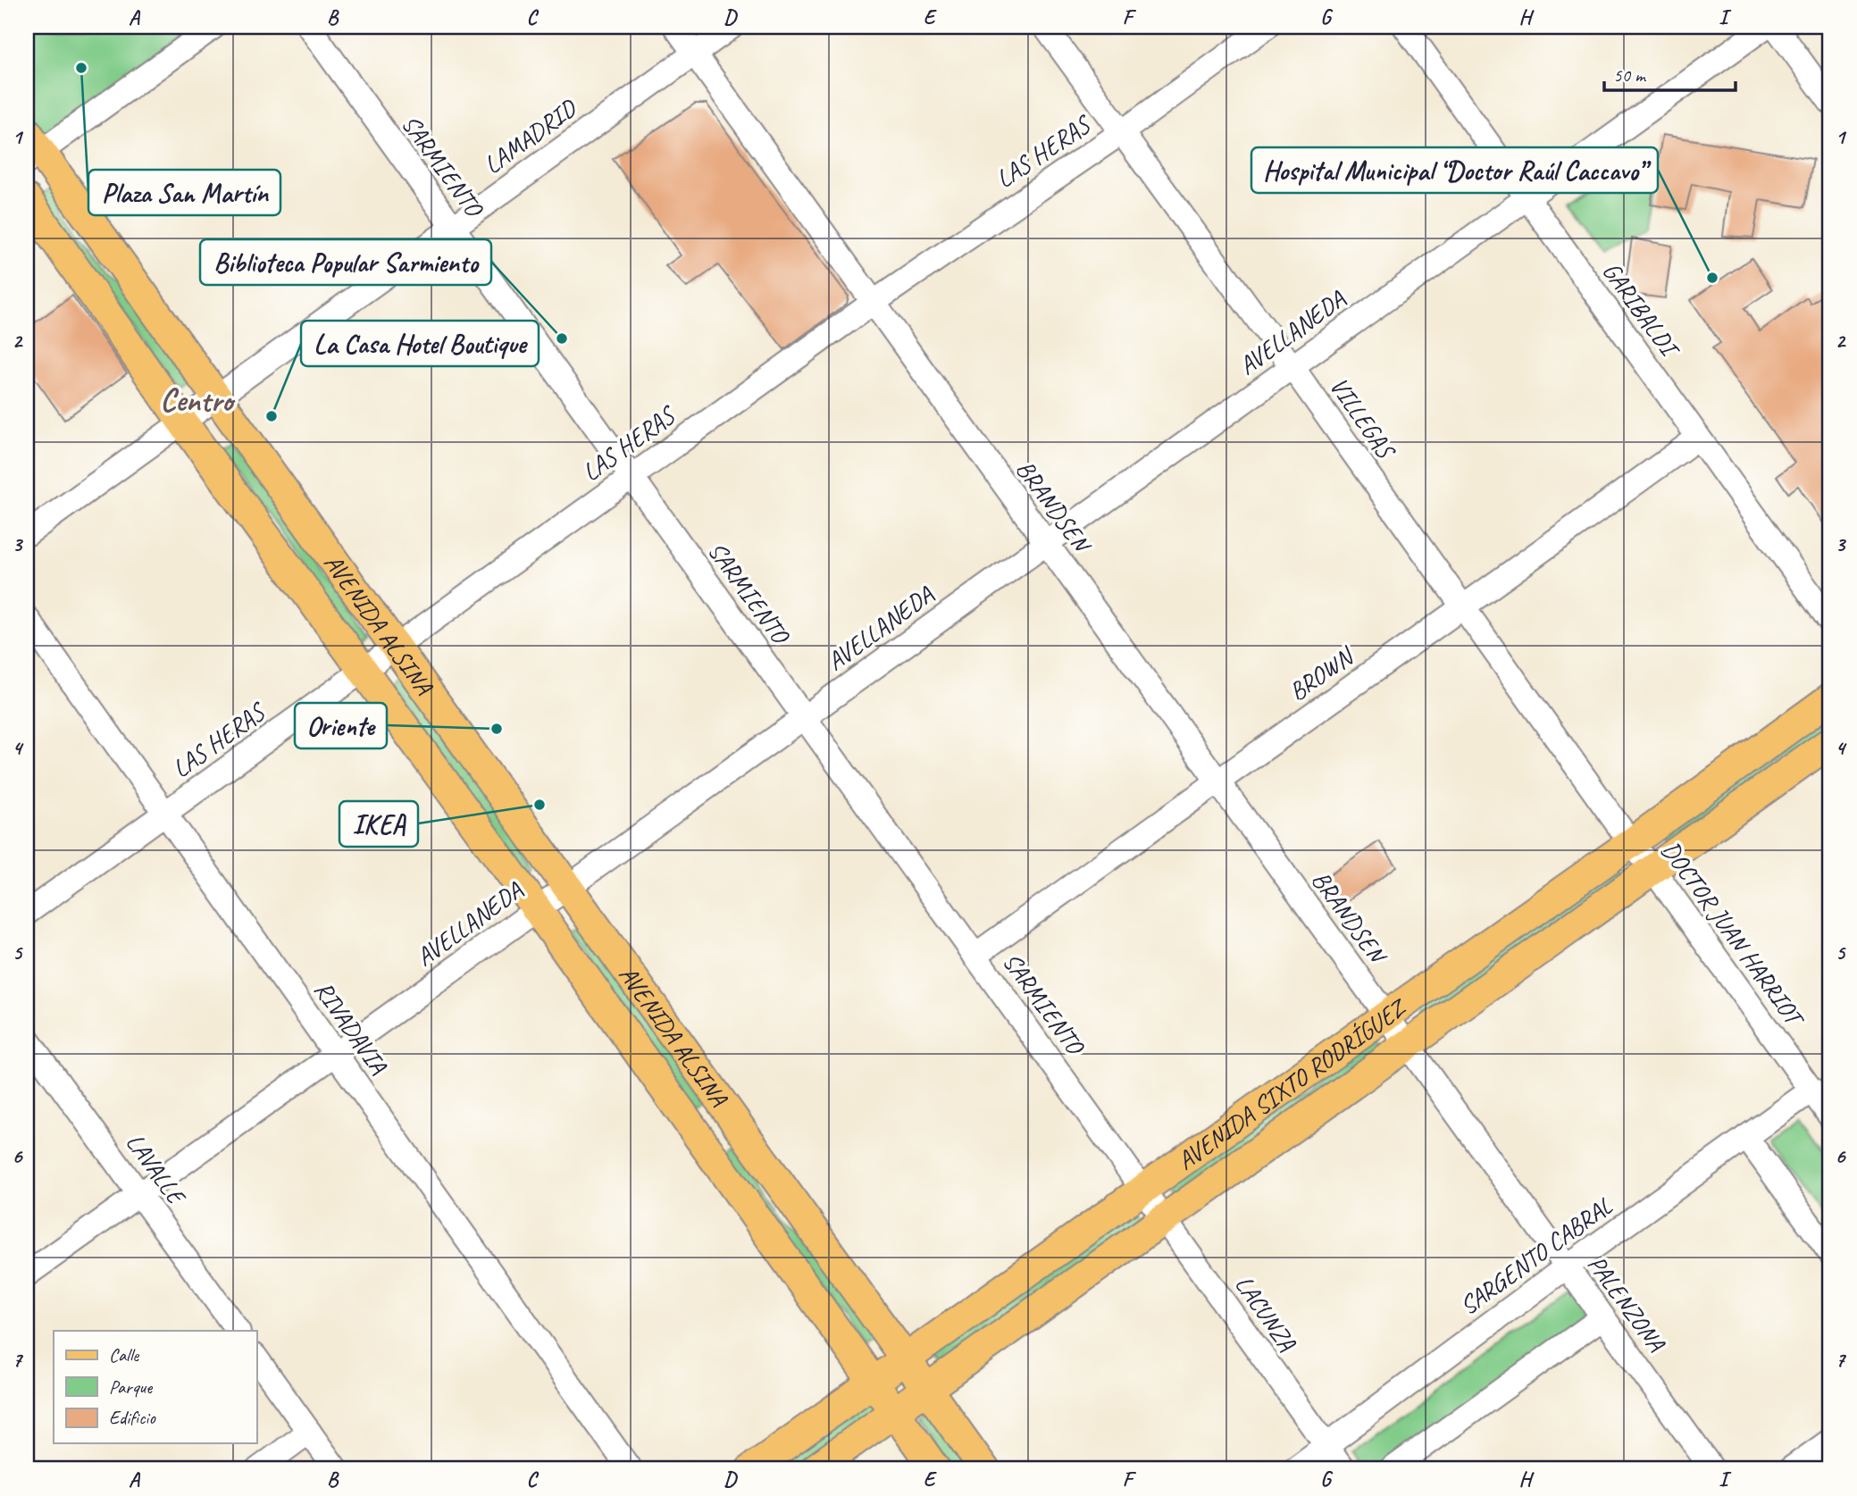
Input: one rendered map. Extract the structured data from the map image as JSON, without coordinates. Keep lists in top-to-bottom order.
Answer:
{
  "streets": {
    "main road": ["AVENIDA ALSINA", "AVENIDA SIXTO RODRÍGUEZ"],
    "street": [
      "LAMADRID",
      "LAS HERAS",
      "SARMIENTO",
      "GARIBALDI",
      "AVELLANEDA",
      "VILLEGAS",
      "BRANDSEN",
      "BROWN",
      "DOCTOR JUAN HARRIOT",
      "RIVADAVIA",
      "LAVALLE",
      "SARGENTO CABRAL",
      "PALENZONA",
      "LACUNZA"
    ]
  },
  "crossings": [
    ["LAMADRID", "SARMIENTO"],
    ["LAMADRID", "BRANDSEN"],
    ["LAMADRID", "AVENIDA ALSINA"],
    ["LAS HERAS", "SARMIENTO"],
    ["LAS HERAS", "VILLEGAS"],
    ["LAS HERAS", "BRANDSEN"],
    ["LAS HERAS", "AVENIDA ALSINA"],
    ["LAS HERAS", "RIVADAVIA"],
    ["SARMIENTO", "AVELLANEDA"],
    ["SARMIENTO", "BROWN"],
    ["SARMIENTO", "AVENIDA SIXTO RODRÍGUEZ"],
    ["SARMIENTO", "LACUNZA"],
    ["GARIBALDI", "AVELLANEDA"],
    ["GARIBALDI", "BROWN"],
    ["AVELLANEDA", "VILLEGAS"],
    ["AVELLANEDA", "BRANDSEN"],
    ["AVELLANEDA", "AVENIDA ALSINA"],
    ["AVELLANEDA", "RIVADAVIA"],
    ["AVELLANEDA", "LAVALLE"],
    ["VILLEGAS", "BROWN"],
    ["VILLEGAS", "DOCTOR JUAN HARRIOT"],
    ["VILLEGAS", "AVENIDA SIXTO RODRÍGUEZ"],
    ["BRANDSEN", "BROWN"],
    ["BRANDSEN", "AVENIDA SIXTO RODRÍGUEZ"],
    ["BRANDSEN", "PALENZONA"],
    ["AVENIDA ALSINA", "AVENIDA SIXTO RODRÍGUEZ"],
    ["DOCTOR JUAN HARRIOT", "AVENIDA SIXTO RODRÍGUEZ"],
    ["DOCTOR JUAN HARRIOT", "SARGENTO CABRAL"],
    ["AVENIDA SIXTO RODRÍGUEZ", "PALENZONA"],
    ["AVENIDA SIXTO RODRÍGUEZ", "LACUNZA"],
    ["SARGENTO CABRAL", "PALENZONA"],
    ["SARGENTO CABRAL", "LACUNZA"]
  ],
  "districts": ["Centro"],
  "places": [
    "Plaza San Martín",
    "Hospital Municipal “Doctor Raúl Caccavo”",
    "Biblioteca Popular Sarmiento",
    "La Casa Hotel Boutique",
    "Oriente",
    "IKEA"
  ],
  "legend": ["Calle", "Parque", "Edificio"],
  "scale_bar": "50 m",
  "grid": {
    "columns": [
      "A",
      "B",
      "C",
      "D",
      "E",
      "F",
      "G",
      "H",
      "I"
    ],
    "rows": [
      "1",
      "2",
      "3",
      "4",
      "5",
      "6",
      "7"
    ]
  }
}
